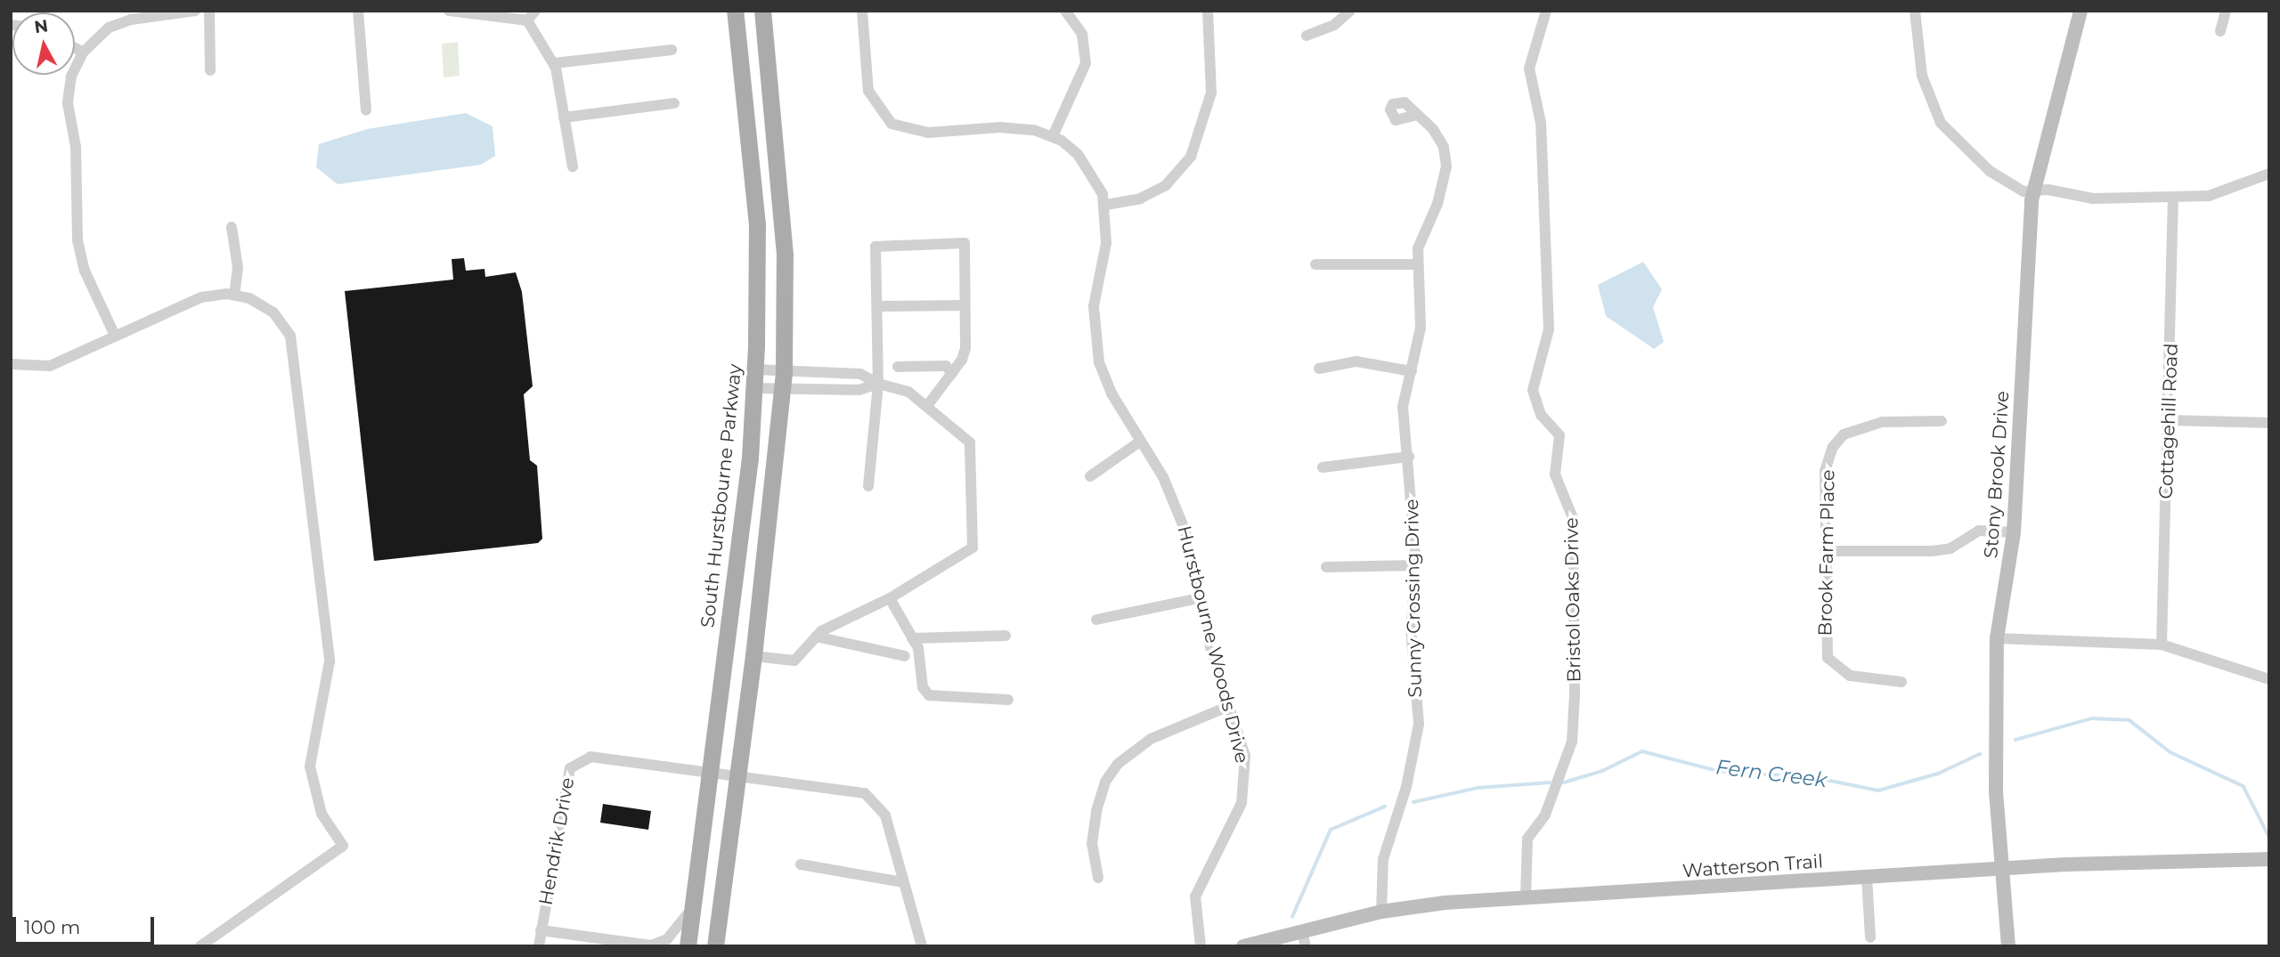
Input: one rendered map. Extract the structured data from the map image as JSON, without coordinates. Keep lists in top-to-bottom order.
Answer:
{
  "streets": {
    "main road": ["Stony Brook Drive", "South Hurstbourne Parkway", "Watterson Trail"],
    "street": [
      "Cottagehill Road",
      "Brook Farm Place",
      "Sunny Crossing Drive",
      "Bristol Oaks Drive",
      "Hurstbourne Woods Drive",
      "Hendrik Drive"
    ]
  },
  "crossings": [
    ["Stony Brook Drive", "Watterson Trail"],
    ["South Hurstbourne Parkway", "Hendrik Drive"],
    ["Sunny Crossing Drive", "Watterson Trail"],
    ["Bristol Oaks Drive", "Watterson Trail"]
  ],
  "water": ["Fern Creek"],
  "scale_bar": "100 m",
  "north": "top"
}
